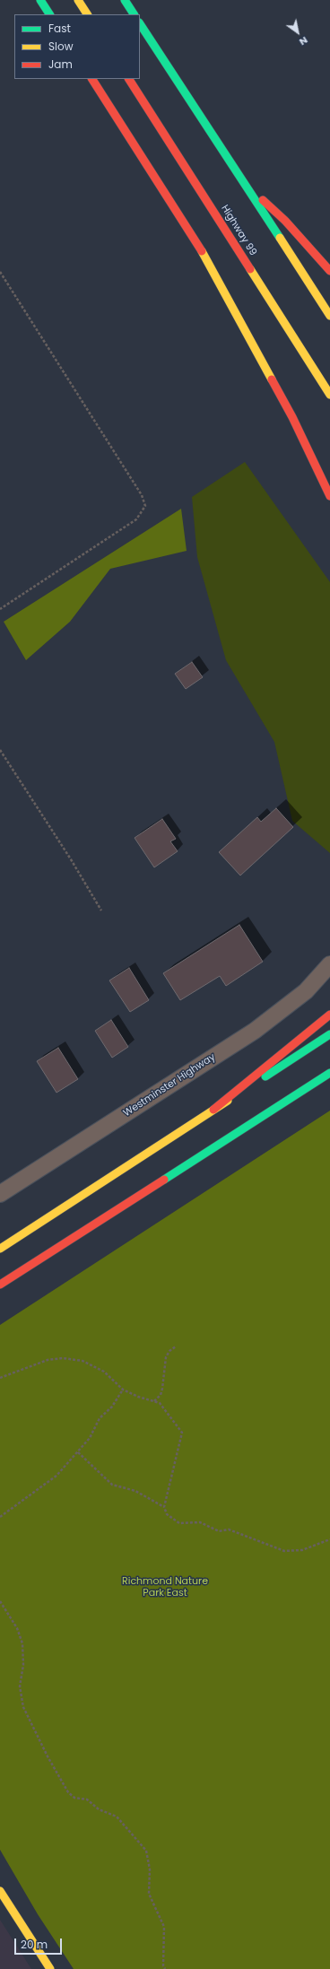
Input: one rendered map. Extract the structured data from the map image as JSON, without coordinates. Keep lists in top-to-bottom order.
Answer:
{
  "streets": {
    "main road": ["Highway 99"],
    "street": ["Westminster Highway"]
  },
  "parks": ["Richmond Nature Park East"],
  "legend": ["Fast", "Slow", "Jam"],
  "scale_bar": "20 m",
  "north": "bottom right"
}
